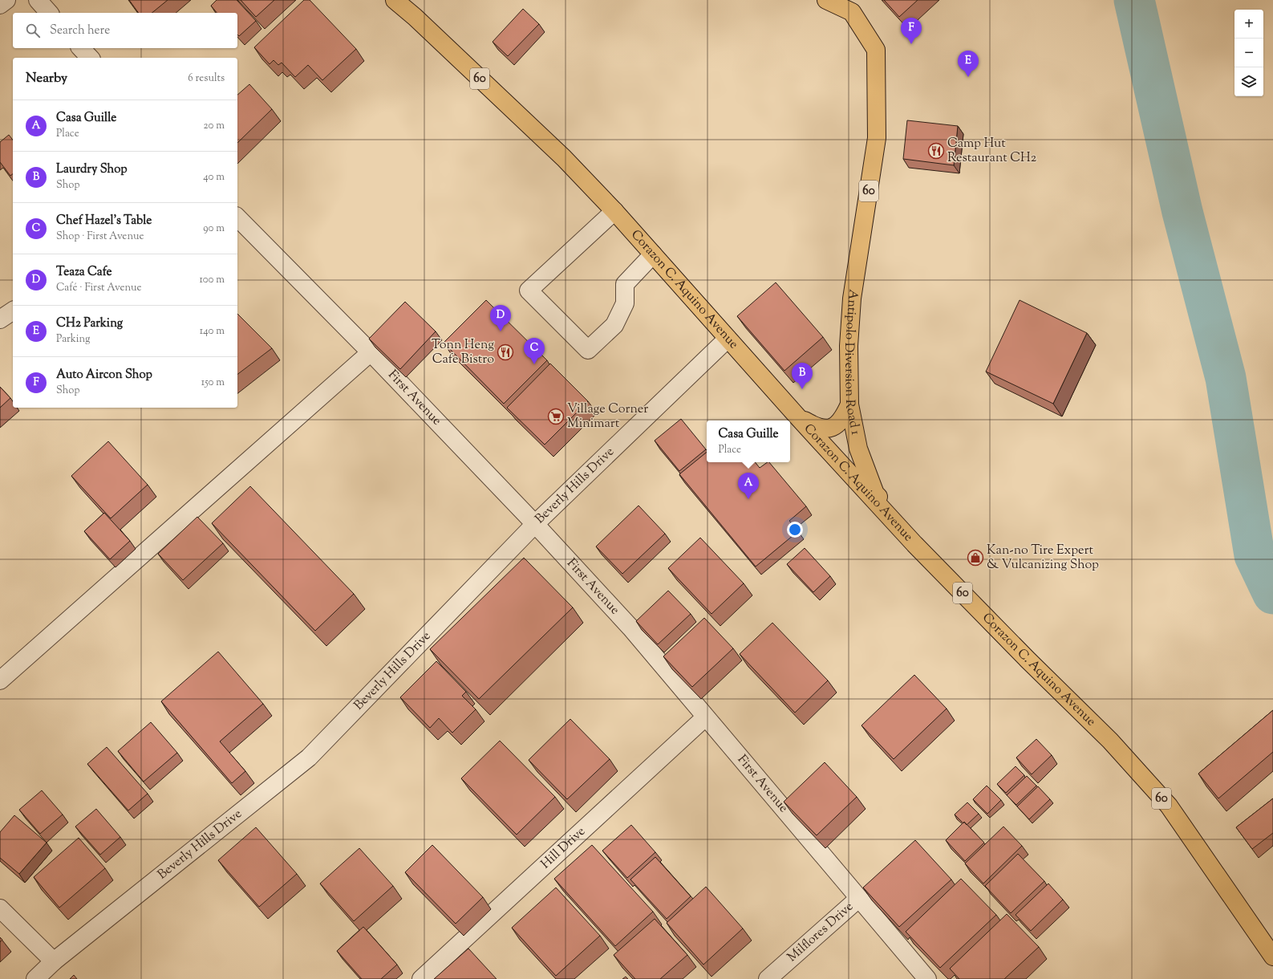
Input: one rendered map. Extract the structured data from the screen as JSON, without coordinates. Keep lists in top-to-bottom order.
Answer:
{
  "streets": {
    "main road": ["60", "Corazon C. Aquino Avenue", "Antipolo Diversion Road 1"],
    "street": [
      "First Avenue",
      "Beverly Hills Drive",
      "Hill Drive",
      "Milflores Drive"
    ]
  },
  "crossings": [
    ["Corazon C. Aquino Avenue", "Antipolo Diversion Road 1"],
    ["Corazon C. Aquino Avenue", "Beverly Hills Drive"],
    ["First Avenue", "Beverly Hills Drive"],
    ["First Avenue", "Hill Drive"],
    ["First Avenue", "Milflores Drive"]
  ],
  "places": {
    "restaurant": ["Camp Hut Restaurant CH2", "Tonn Heng Cafe Bistro"],
    "supermarket": ["Village Corner Minimart"],
    "shop": ["Kan-no Tire Expert & Vulcanizing Shop"]
  },
  "page": {
    "map_buttons": ["+", "−"],
    "search": "Search here",
    "pins": [
      "F",
      "E",
      "D",
      "C",
      "B",
      "A"
    ],
    "heading": ["Nearby", "6 results"],
    "list": [
      {
        "mark": "A",
        "name": "Casa Guille",
        "note": "Place",
        "value": "20 m"
      },
      {
        "mark": "B",
        "name": "Laurdry Shop",
        "note": "Shop",
        "value": "40 m"
      },
      {
        "mark": "C",
        "name": "Chef Hazel's Table",
        "note": "Shop · First Avenue",
        "value": "90 m"
      },
      {
        "mark": "D",
        "name": "Teaza Cafe",
        "note": "Café · First Avenue",
        "value": "100 m"
      },
      {
        "mark": "E",
        "name": "CH2 Parking",
        "note": "Parking",
        "value": "140 m"
      },
      {
        "mark": "F",
        "name": "Auto Aircon Shop",
        "note": "Shop",
        "value": "150 m"
      }
    ],
    "popup": ["Casa Guille", "Place"]
  }
}
